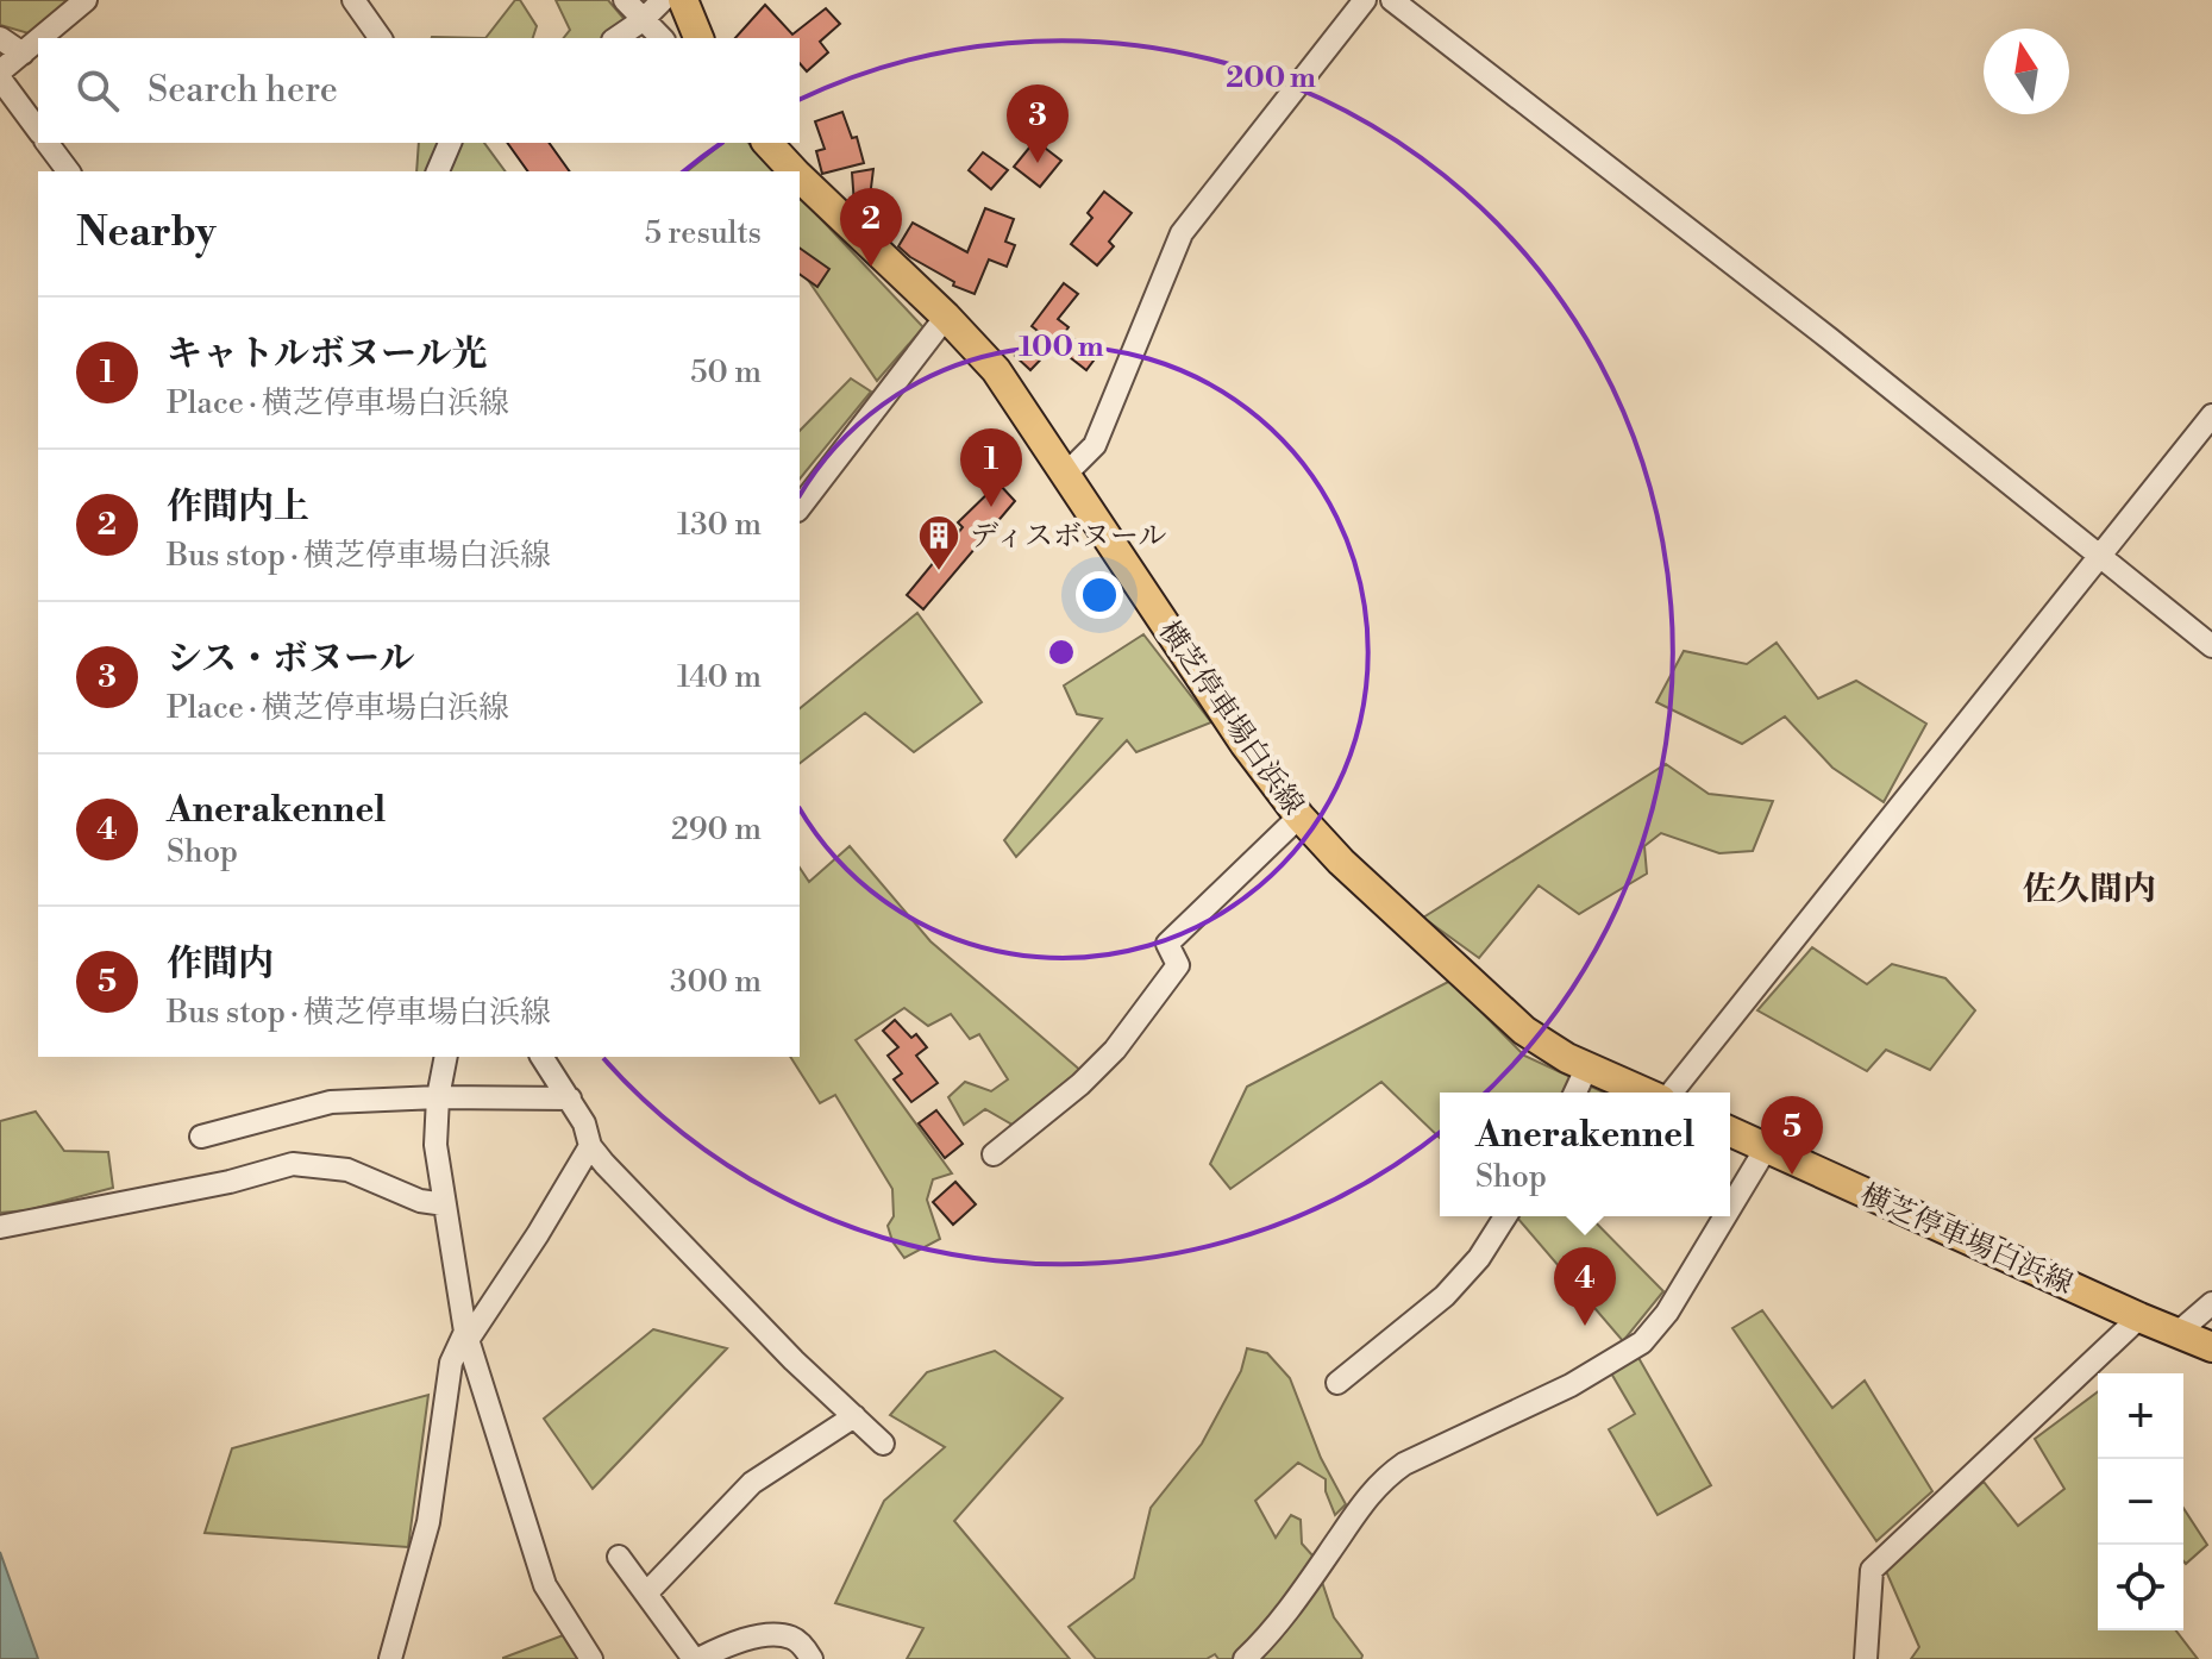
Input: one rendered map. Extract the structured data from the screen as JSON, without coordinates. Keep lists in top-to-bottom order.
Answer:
{
  "streets": {
    "main road": ["横芝停車場白浜線"]
  },
  "districts": ["佐久間内"],
  "places": {
    "building": ["ディスボヌール"]
  },
  "north": "top",
  "page": {
    "search": "Search here",
    "pins": [
      "3",
      "2",
      "1",
      "5",
      "4"
    ],
    "heading": ["Nearby", "5 results"],
    "list": [
      {
        "mark": "1",
        "name": "キャトルボヌール光",
        "note": "Place · 横芝停車場白浜線",
        "value": "50 m"
      },
      {
        "mark": "2",
        "name": "作間内上",
        "note": "Bus stop · 横芝停車場白浜線",
        "value": "130 m"
      },
      {
        "mark": "3",
        "name": "シス・ボヌール",
        "note": "Place · 横芝停車場白浜線",
        "value": "140 m"
      },
      {
        "mark": "4",
        "name": "Anerakennel",
        "note": "Shop",
        "value": "290 m"
      },
      {
        "mark": "5",
        "name": "作間内",
        "note": "Bus stop · 横芝停車場白浜線",
        "value": "300 m"
      }
    ],
    "popup": ["Anerakennel", "Shop"],
    "map_buttons": ["+", "−"]
  },
  "rings": ["200 m", "100 m"]
}
